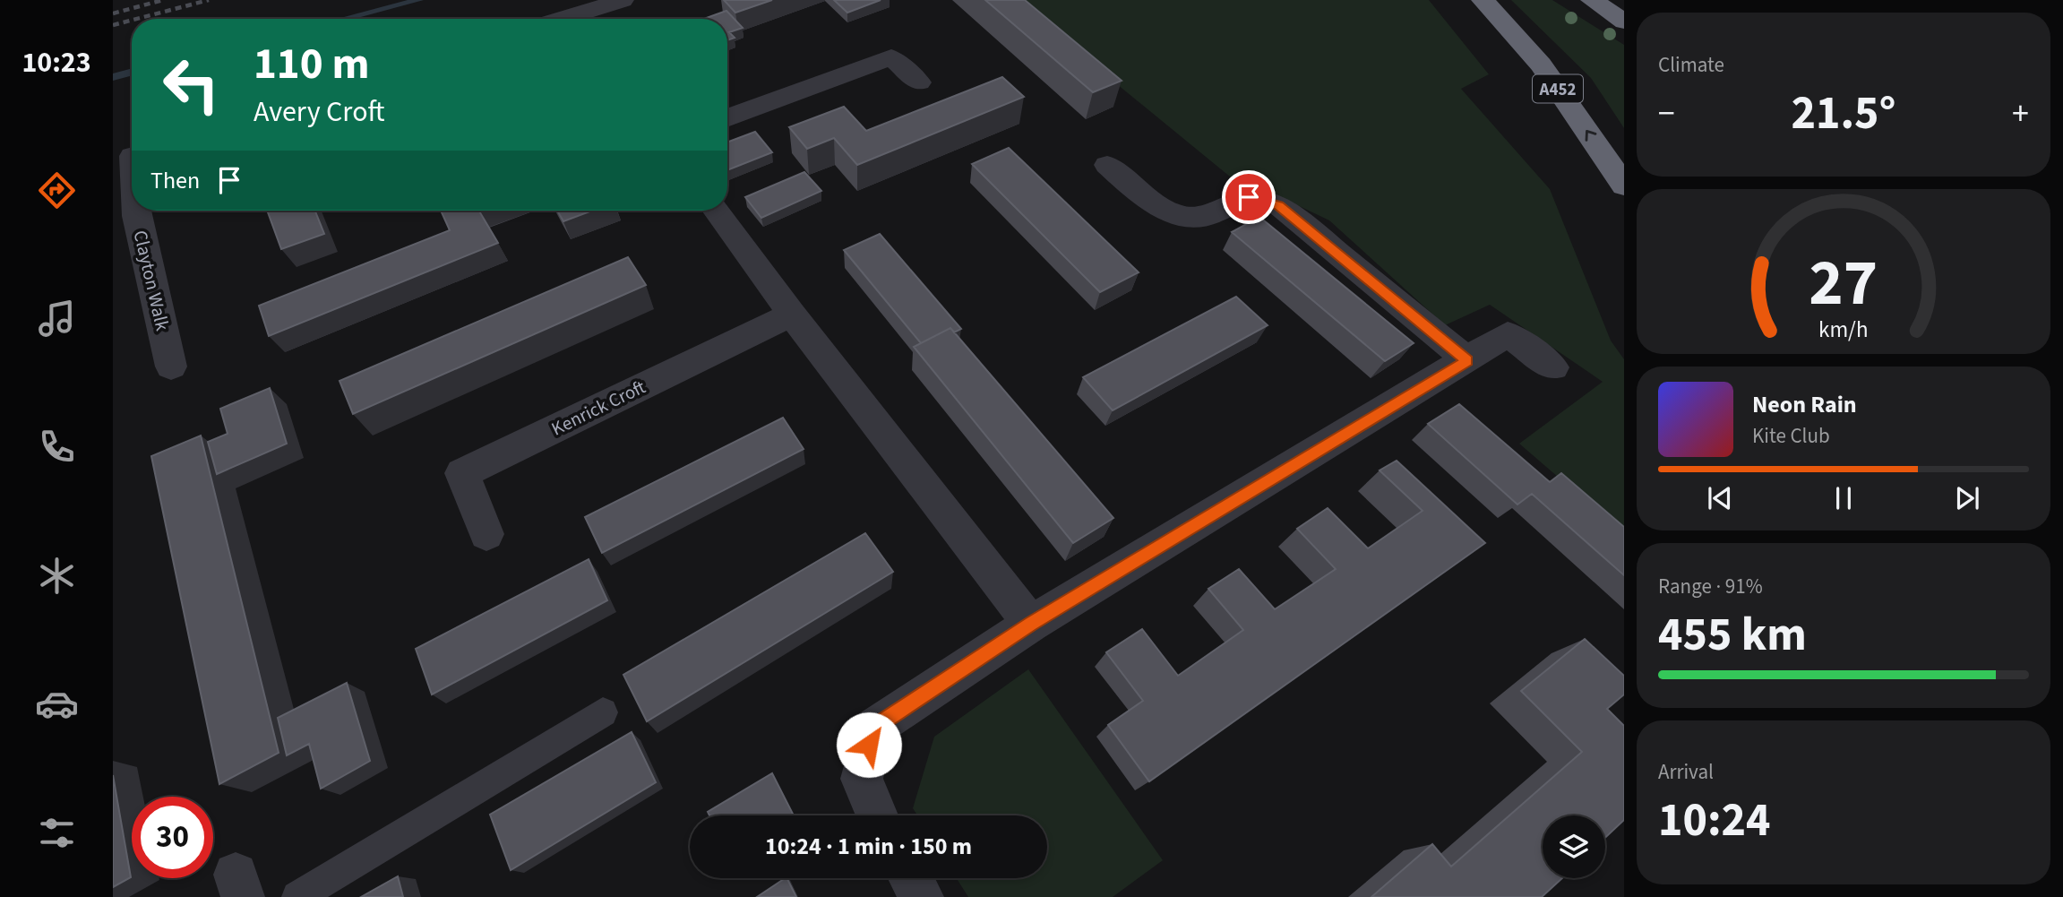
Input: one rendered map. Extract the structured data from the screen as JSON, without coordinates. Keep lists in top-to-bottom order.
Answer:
{
  "streets": {
    "highway": ["A452"],
    "street": ["Clayton Walk", "Kenrick Croft"]
  },
  "page": {
    "tabs": "10:23",
    "tile": [
      "Climate",
      ["Range · 91%", "455 km"],
      ["Arrival", "10:24"]
    ],
    "turn": ["110 m", "Avery Croft"],
    "heat": ["−", "21.5°", "+"],
    "then": "Then",
    "song": ["Neon Rain", "Kite Club"],
    "limit": "30",
    "trip": "10:24 · 1 min · 150 m",
    "gauge": ["27", "km/h"]
  }
}
